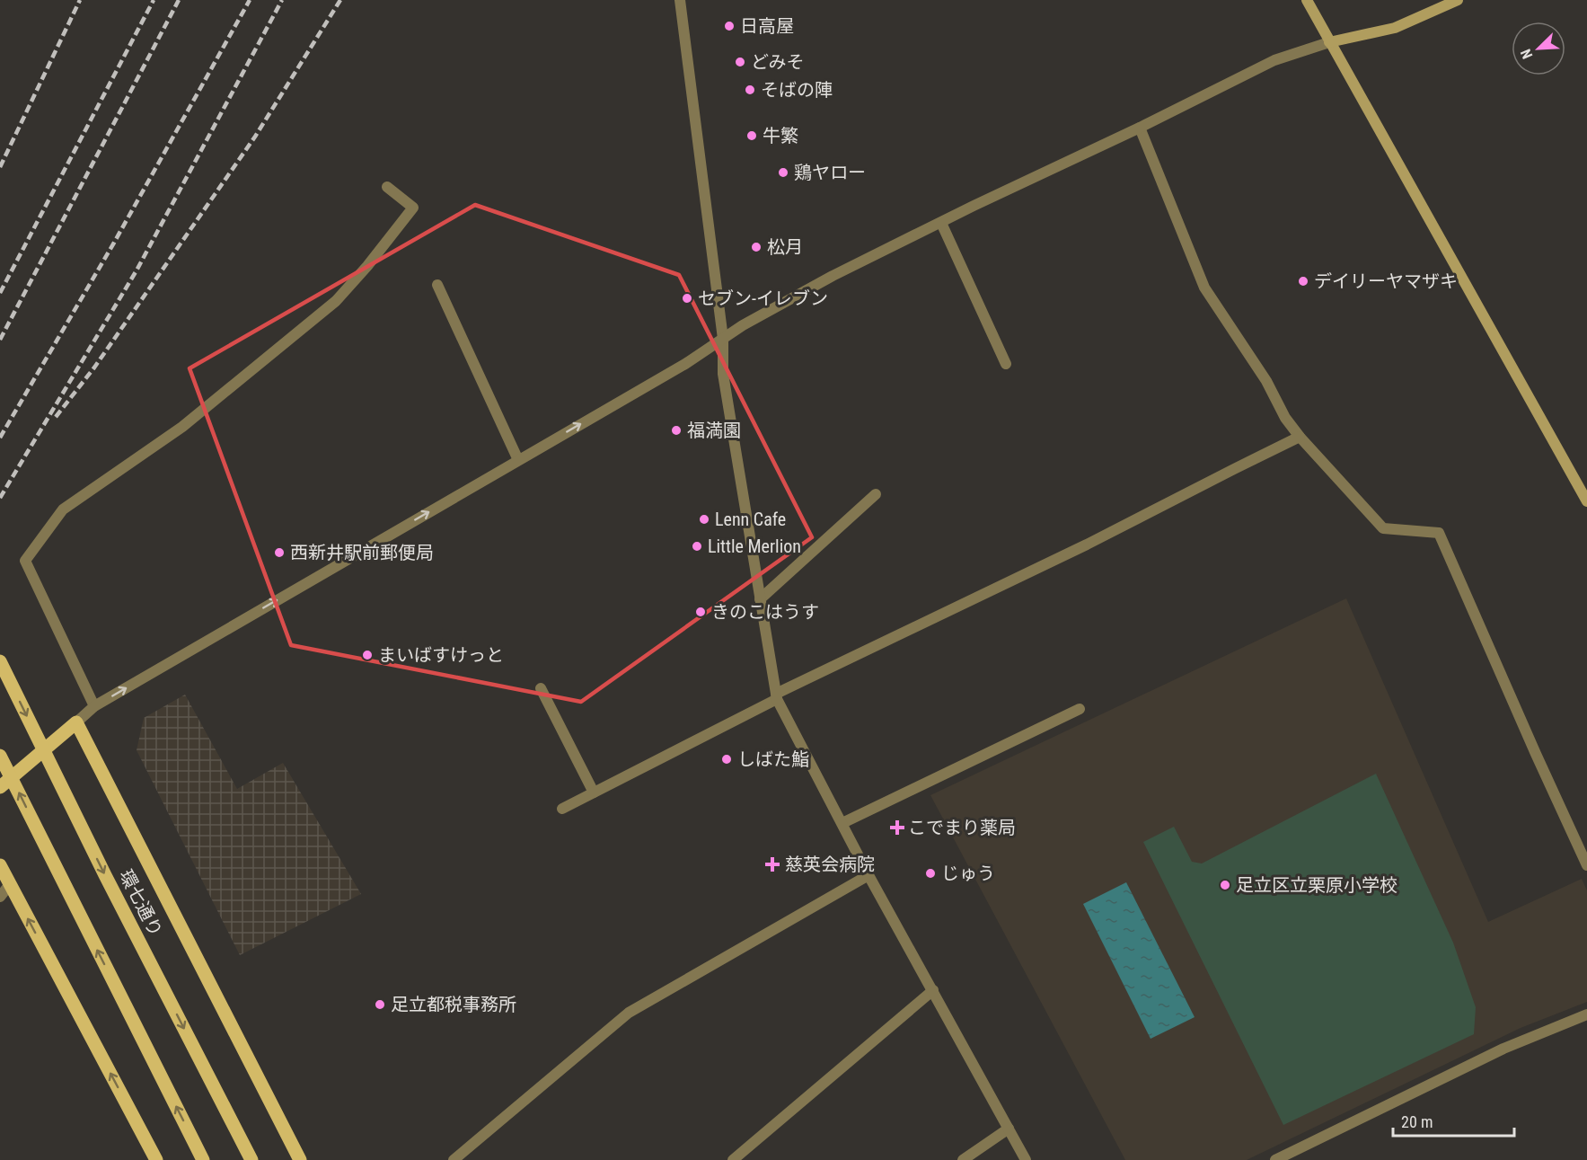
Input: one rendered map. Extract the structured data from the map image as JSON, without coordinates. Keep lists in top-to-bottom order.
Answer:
{
  "streets": {
    "main road": ["環七通り"]
  },
  "places": {
    "other": [
      "日高屋",
      "どみそ",
      "そばの陣",
      "牛繁",
      "鶏ヤロー",
      "松月",
      "デイリーヤマザキ",
      "セブン-イレブン",
      "福満園",
      "Lenn Cafe",
      "Little Merlion",
      "西新井駅前郵便局",
      "きのこはうす",
      "まいばすけっと",
      "しばた鮨",
      "じゅう",
      "足立区立栗原小学校",
      "足立都税事務所"
    ],
    "health": ["こでまり薬局", "慈英会病院"]
  },
  "scale_bar": "20 m",
  "north": "bottom left"
}
